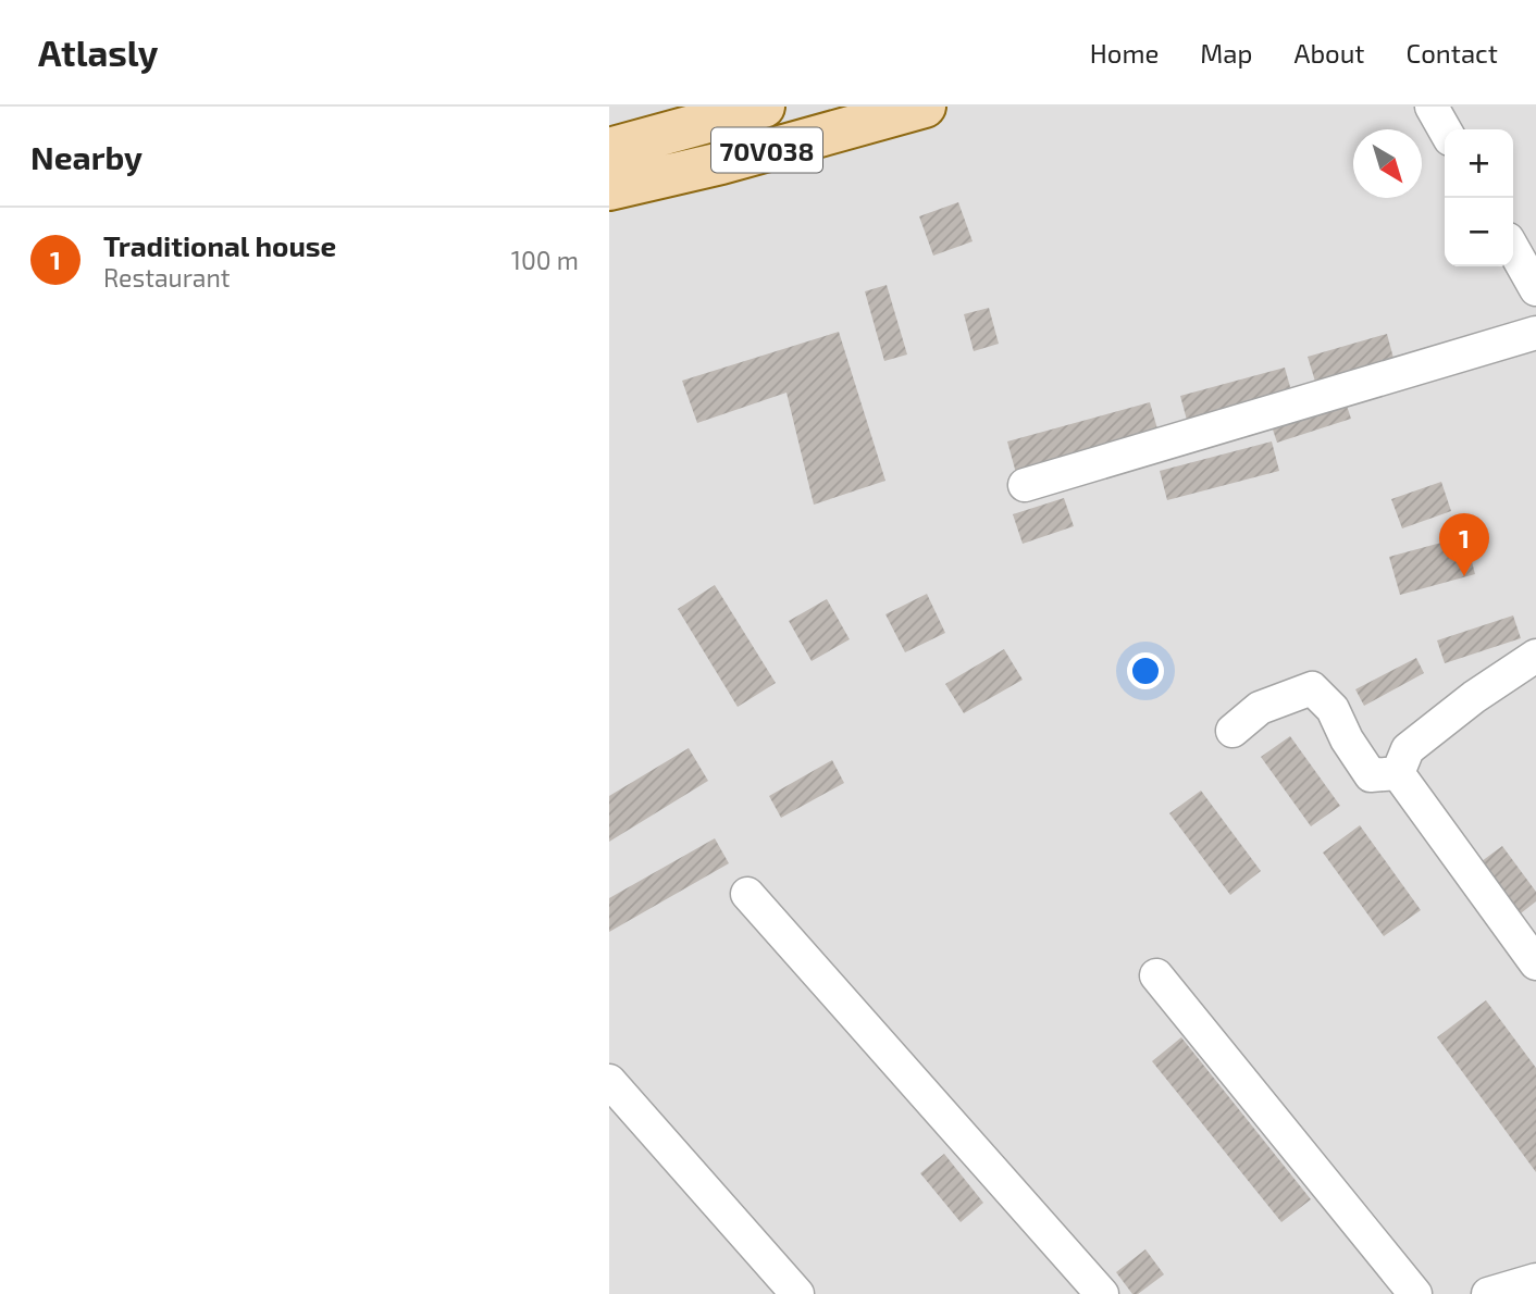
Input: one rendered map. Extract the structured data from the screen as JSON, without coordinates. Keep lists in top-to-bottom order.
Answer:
{
  "streets": {
    "main road": ["70V038"]
  },
  "north": "bottom right",
  "page": {
    "header": "Atlasly",
    "nav": [
      "Home",
      "Map",
      "About",
      "Contact"
    ],
    "heading": "Nearby",
    "map_buttons": ["+", "−"],
    "list": [
      {
        "mark": "1",
        "name": "Traditional house",
        "note": "Restaurant",
        "value": "100 m"
      }
    ],
    "pins": "1"
  }
}
